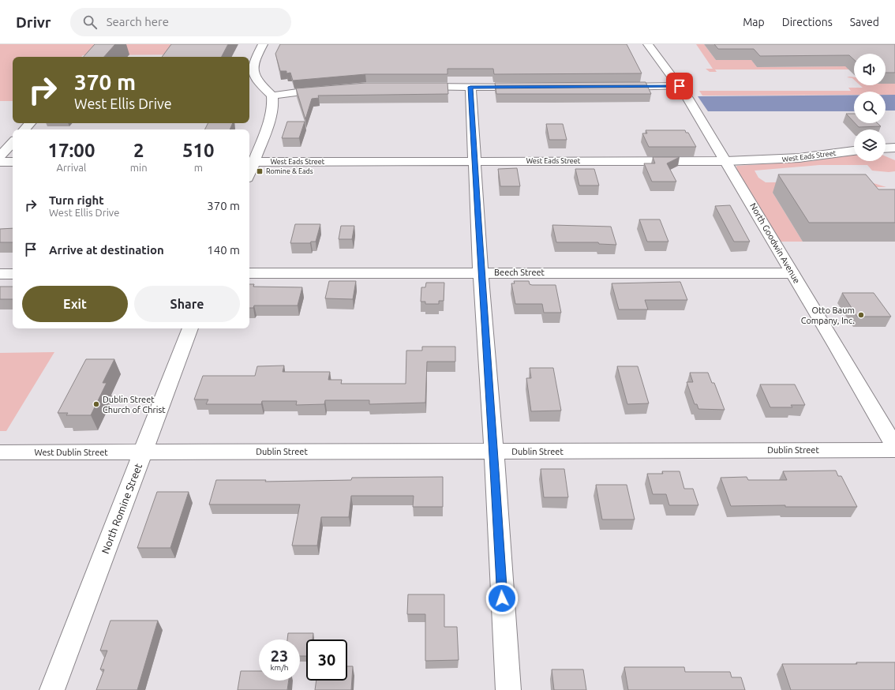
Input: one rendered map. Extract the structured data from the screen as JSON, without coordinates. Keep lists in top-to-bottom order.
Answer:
{
  "streets": {
    "street": [
      "West Eads Street",
      "North Goodwin Avenue",
      "Beech Street",
      "Dublin Street",
      "West Dublin Street",
      "North Romine Street"
    ]
  },
  "crossings": [
    ["West Eads Street", "North Goodwin Avenue"],
    ["North Goodwin Avenue", "Beech Street"],
    ["Dublin Street", "West Dublin Street"],
    ["Dublin Street", "North Romine Street"],
    ["West Dublin Street", "North Romine Street"]
  ],
  "places": {
    "transit": ["Romine & Eads"],
    "other": ["Otto Baum Company, Inc.", "Dublin Street Church of Christ"]
  },
  "page": {
    "header": "Drivr",
    "search": "Search here",
    "nav": ["Map", "Directions", "Saved"],
    "turn": ["370 m", "West Ellis Drive"],
    "eta": [
      "17:00",
      "Arrival",
      "2",
      "min",
      "510",
      "m"
    ],
    "list": [
      {
        "name": "Turn right",
        "note": "West Ellis Drive",
        "value": "370 m"
      },
      {
        "name": "Arrive at destination",
        "value": "140 m"
      }
    ],
    "buttons": ["Exit", "Share"],
    "speed": "23 km/h",
    "limit": "30"
  }
}
